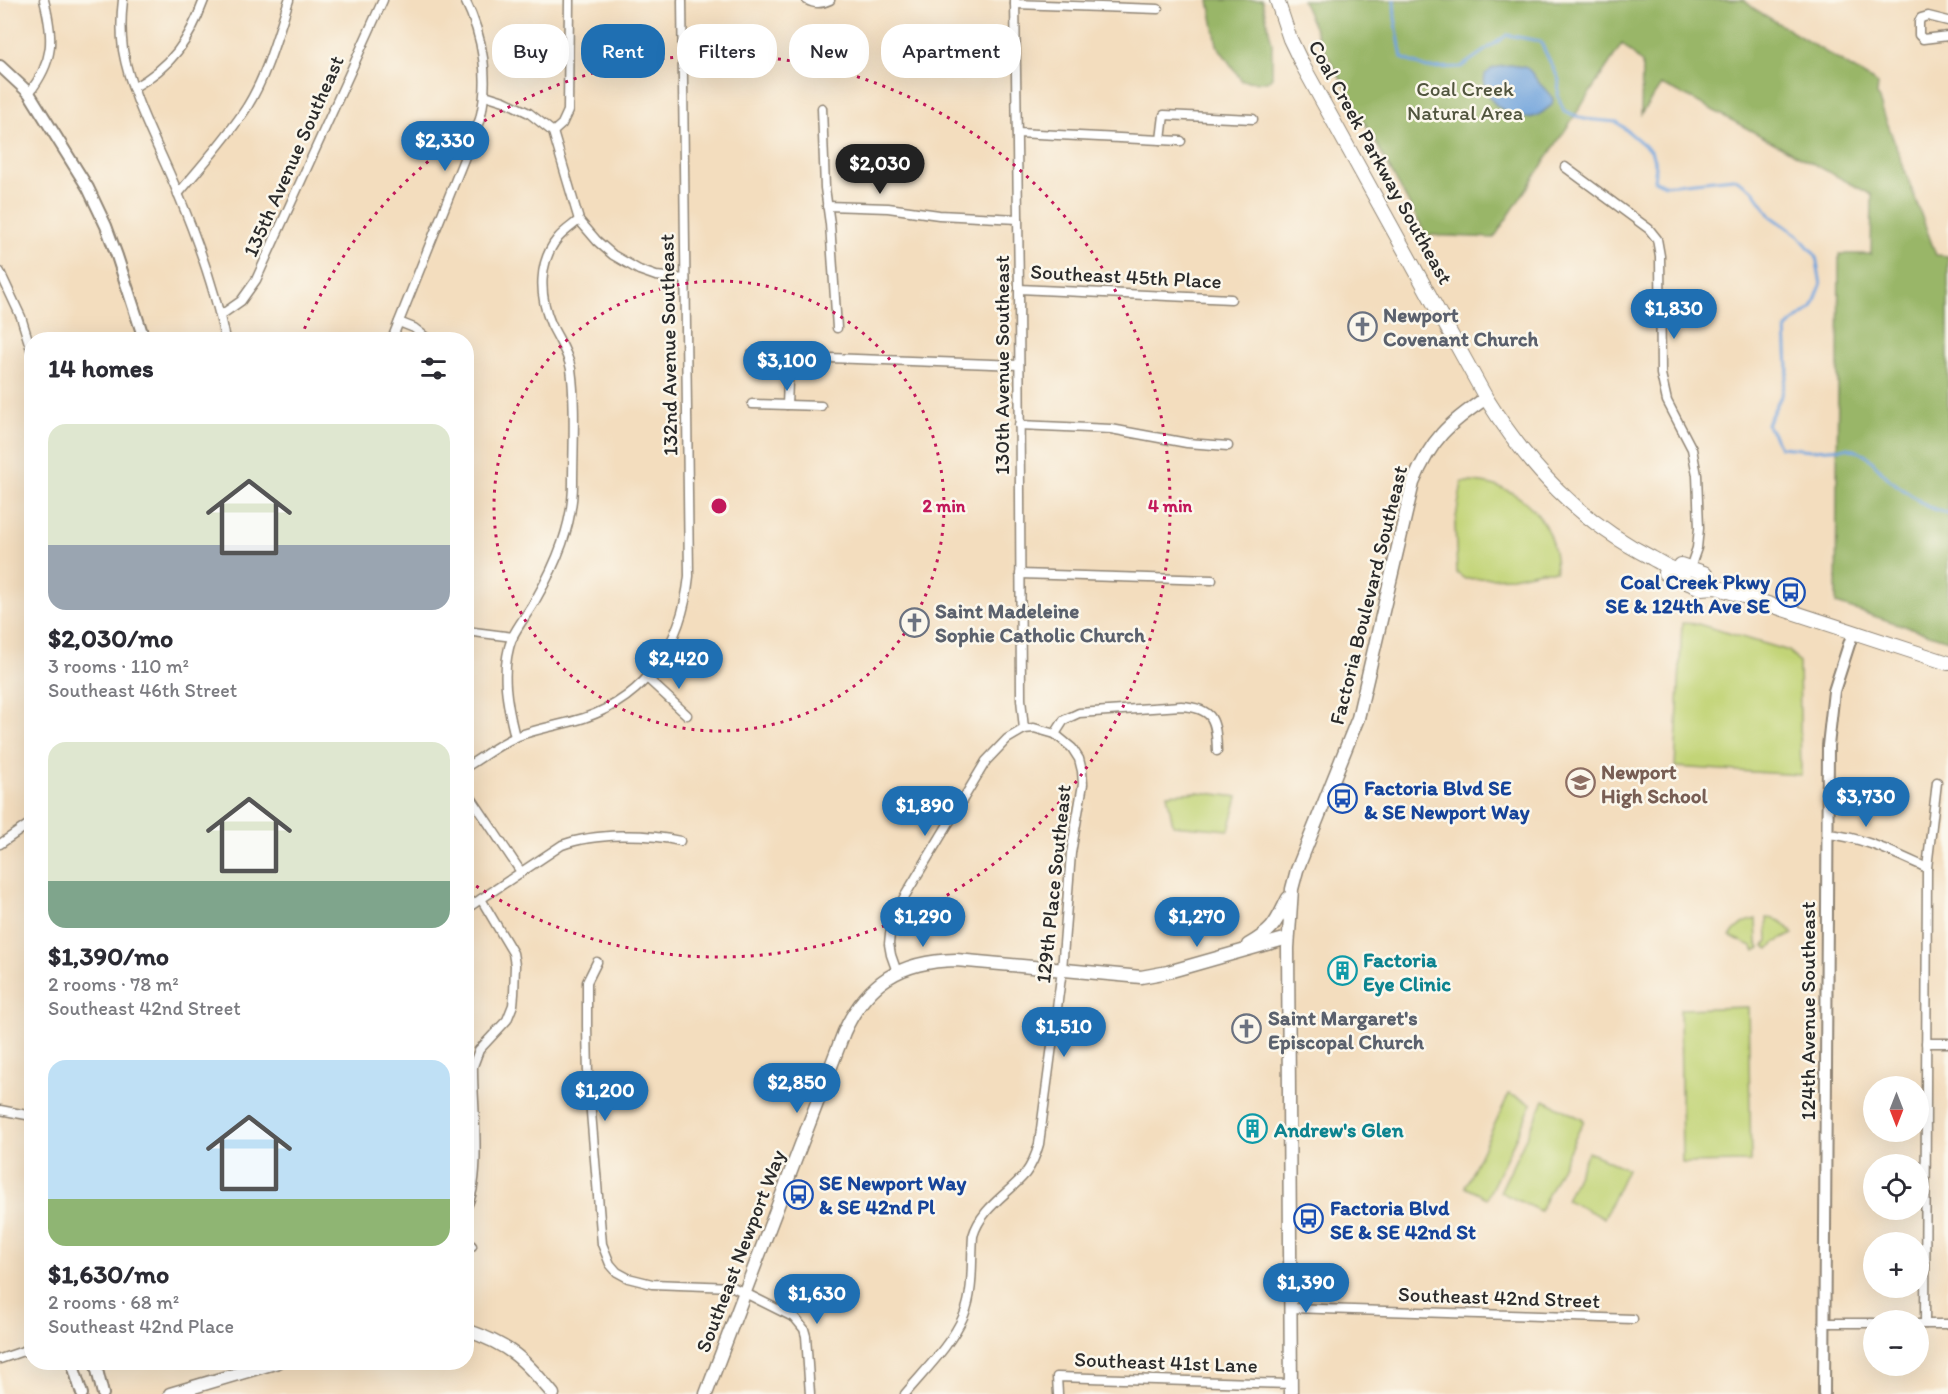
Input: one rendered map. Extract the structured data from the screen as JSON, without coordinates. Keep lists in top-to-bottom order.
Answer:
{
  "streets": {
    "main road": ["Coal Creek Parkway Southeast", "Factoria Boulevard Southeast", "Southeast Newport Way"],
    "street": [
      "135th Avenue Southeast",
      "Southeast 45th Place",
      "132nd Avenue Southeast",
      "130th Avenue Southeast",
      "129th Place Southeast",
      "124th Avenue Southeast",
      "Southeast 42nd Street",
      "Southeast 41st Lane"
    ]
  },
  "crossings": [
    ["Coal Creek Parkway Southeast", "Factoria Boulevard Southeast"],
    ["Coal Creek Parkway Southeast", "124th Avenue Southeast"],
    ["Southeast 45th Place", "130th Avenue Southeast"],
    ["Factoria Boulevard Southeast", "Southeast Newport Way"],
    ["Factoria Boulevard Southeast", "Southeast 42nd Street"],
    ["Factoria Boulevard Southeast", "Southeast 41st Lane"],
    ["129th Place Southeast", "Southeast Newport Way"]
  ],
  "parks": ["Coal Creek Natural Area"],
  "places": {
    "church": ["Newport Covenant Church", "Saint Madeleine Sophie Catholic Church", "Saint Margaret's Episcopal Church"],
    "bus stop": [
      "Coal Creek Pkwy SE & 124th Ave SE",
      "Factoria Blvd SE & SE Newport Way",
      "SE Newport Way & SE 42nd Pl",
      "Factoria Blvd SE & SE 42nd St"
    ],
    "school or university": ["Newport High School"],
    "building": ["Factoria Eye Clinic", "Andrew's Glen"]
  },
  "north": "bottom",
  "page": {
    "chip": [
      "Buy",
      "Rent",
      "Filters",
      "New",
      "Apartment"
    ],
    "price": [
      "$2,330",
      "$2,030",
      "$1,830",
      "$3,100",
      "$2,420",
      "$3,730",
      "$1,890",
      "$1,290",
      "$1,270",
      "$1,510",
      "$2,850",
      "$1,200",
      "$1,390",
      "$1,630"
    ],
    "heading": "14 homes",
    "list": [
      {
        "name": "$2,030/mo",
        "note": "3 rooms · 110 m² · Southeast 46th Street"
      },
      {
        "name": "$1,390/mo",
        "note": "2 rooms · 78 m² · Southeast 42nd Street"
      },
      {
        "name": "$1,630/mo",
        "note": "2 rooms · 68 m² · Southeast 42nd Place"
      }
    ],
    "map_buttons": ["+", "−"]
  },
  "rings": ["2 min", "4 min"]
}
